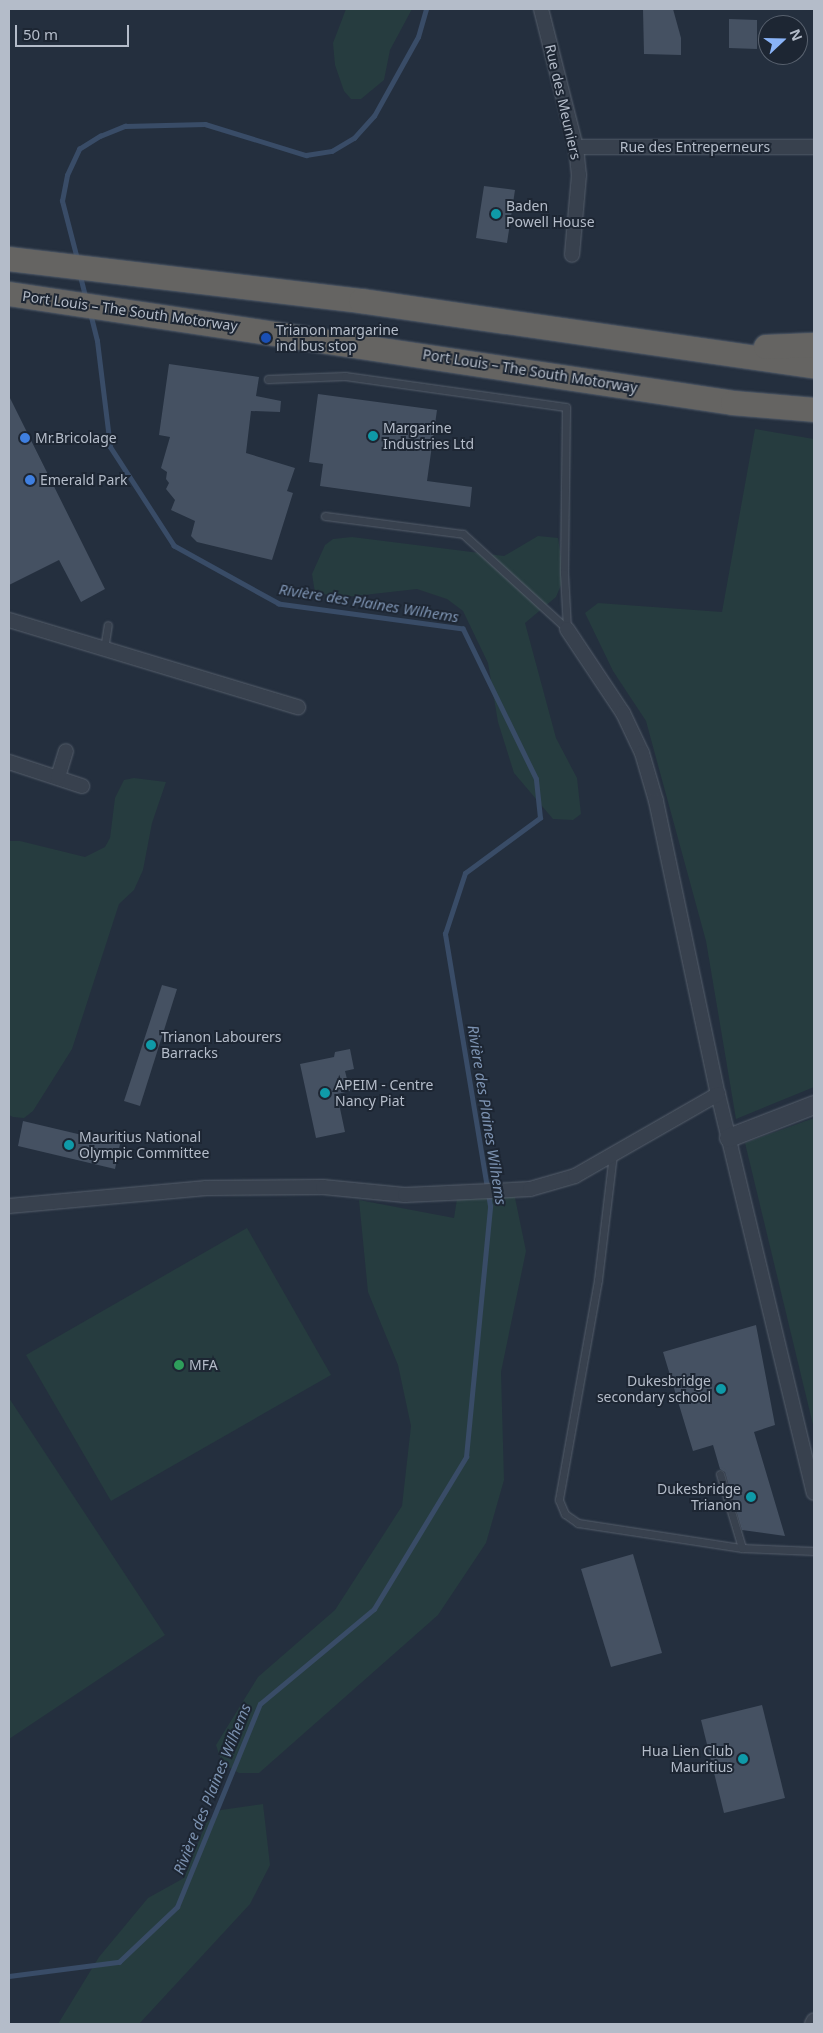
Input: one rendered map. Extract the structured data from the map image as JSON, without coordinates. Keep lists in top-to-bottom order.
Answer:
{
  "streets": {
    "highway": ["Port Louis – The South Motorway"],
    "street": ["Rue des Meuniers", "Rue des Entreperneurs"]
  },
  "crossings": [
    ["Rue des Meuniers", "Rue des Entreperneurs"]
  ],
  "water": ["Rivière des Plaines Wilhems"],
  "places": [
    "Baden Powell House",
    "Trianon margarine ind bus stop",
    "Margarine Industries Ltd",
    "Mr.Bricolage",
    "Emerald Park",
    "Trianon Labourers Barracks",
    "APEIM - Centre Nancy Piat",
    "Mauritius National Olympic Committee",
    "MFA",
    "Dukesbridge secondary school",
    "Dukesbridge Trianon",
    "Hua Lien Club Mauritius"
  ],
  "scale_bar": "50 m",
  "north": "right"
}
